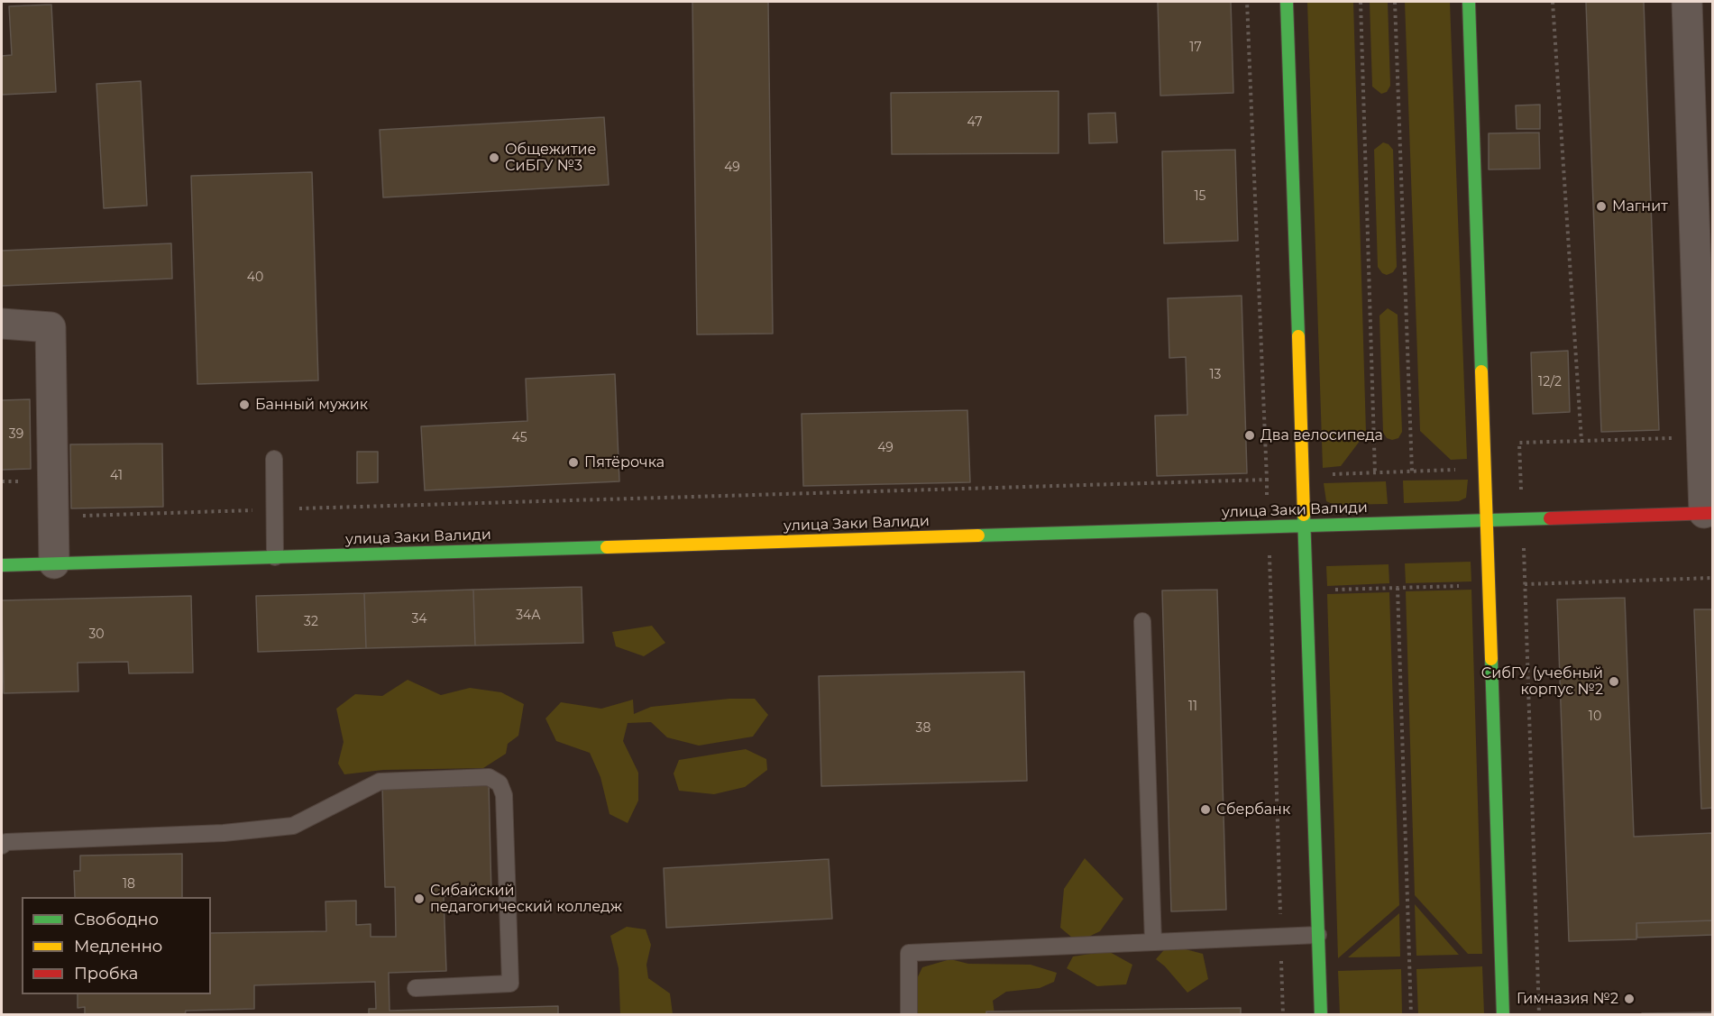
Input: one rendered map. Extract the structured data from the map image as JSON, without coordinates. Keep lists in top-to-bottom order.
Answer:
{
  "streets": {
    "main road": ["улица Заки Валиди"]
  },
  "places": [
    "Общежитие СиБГУ №3",
    "Магнит",
    "Банный мужик",
    "Два велосипеда",
    "Пятёрочка",
    "СибГУ (учебный корпус №2",
    "Сбербанк",
    "Сибайский педагогический колледж",
    "Гимназия №2"
  ],
  "house_numbers": [
    "17",
    "47",
    "49",
    "15",
    "40",
    "13",
    "12/2",
    "39",
    "45",
    "49",
    "41",
    "34А",
    "34",
    "32",
    "30",
    "11",
    "10",
    "38",
    "18"
  ],
  "legend": ["Свободно", "Медленно", "Пробка"]
}
